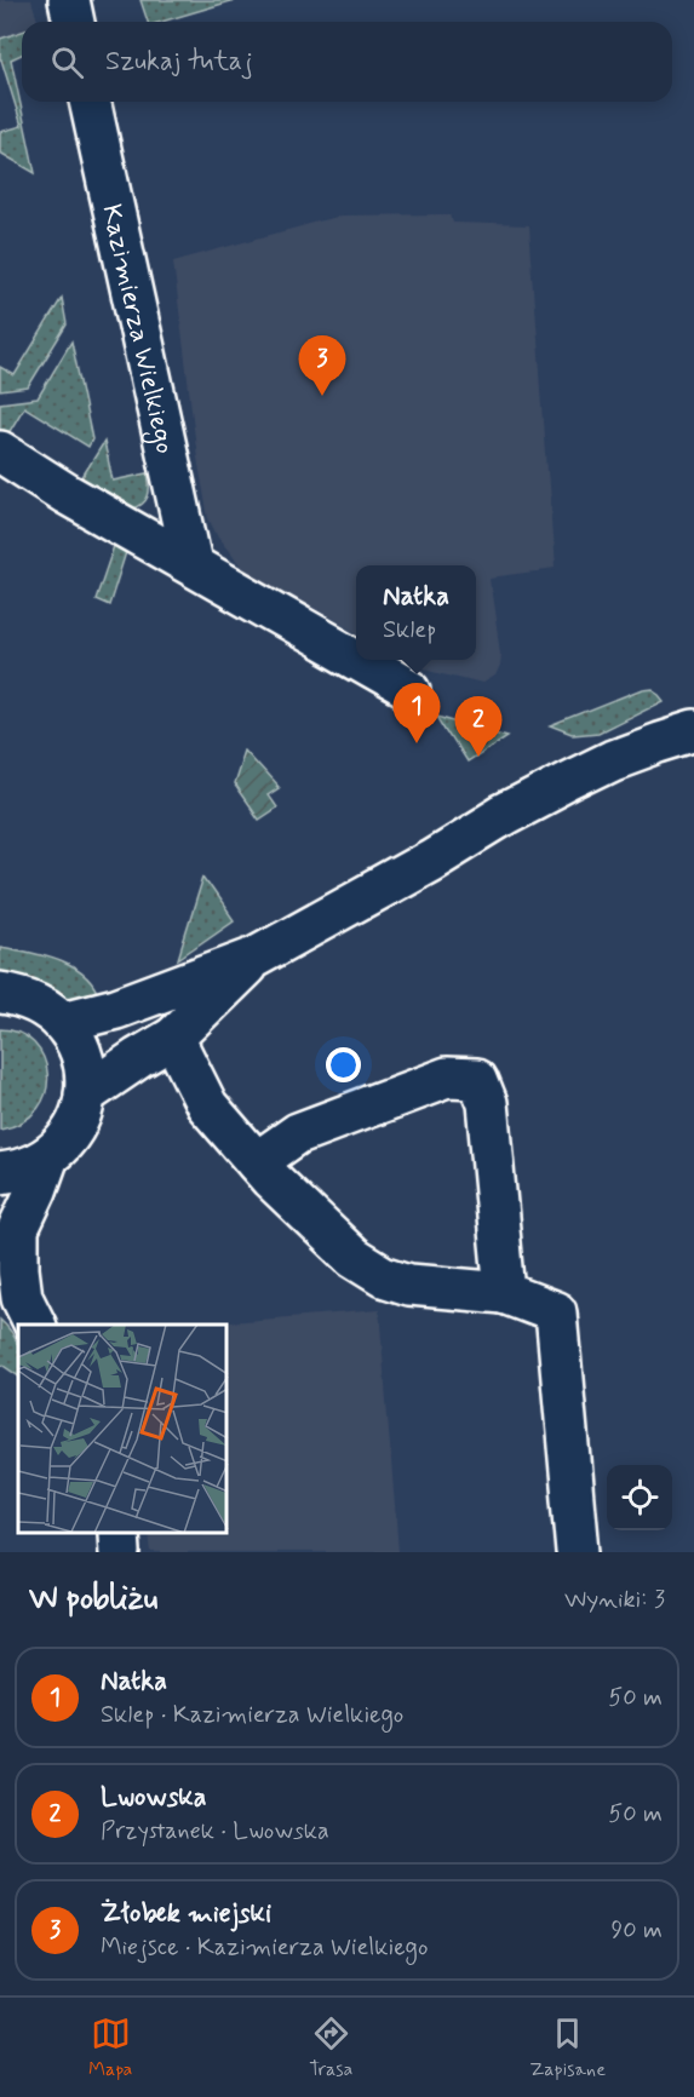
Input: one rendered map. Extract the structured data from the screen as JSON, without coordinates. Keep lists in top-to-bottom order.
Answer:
{
  "streets": {
    "street": ["Kazimierza Wielkiego"]
  },
  "page": {
    "search": "Szukaj tutaj",
    "pins": ["3", "1", "2"],
    "popup": ["Natka", "Sklep"],
    "heading": ["W pobliżu", "Wyniki: 3"],
    "list": [
      {
        "mark": "1",
        "name": "Natka",
        "note": "Sklep · Kazimierza Wielkiego",
        "value": "50 m"
      },
      {
        "mark": "2",
        "name": "Lwowska",
        "note": "Przystanek · Lwowska",
        "value": "50 m"
      },
      {
        "mark": "3",
        "name": "Żłobek miejski",
        "note": "Miejsce · Kazimierza Wielkiego",
        "value": "90 m"
      }
    ],
    "nav": ["Mapa", "Trasa", "Zapisane"]
  }
}
